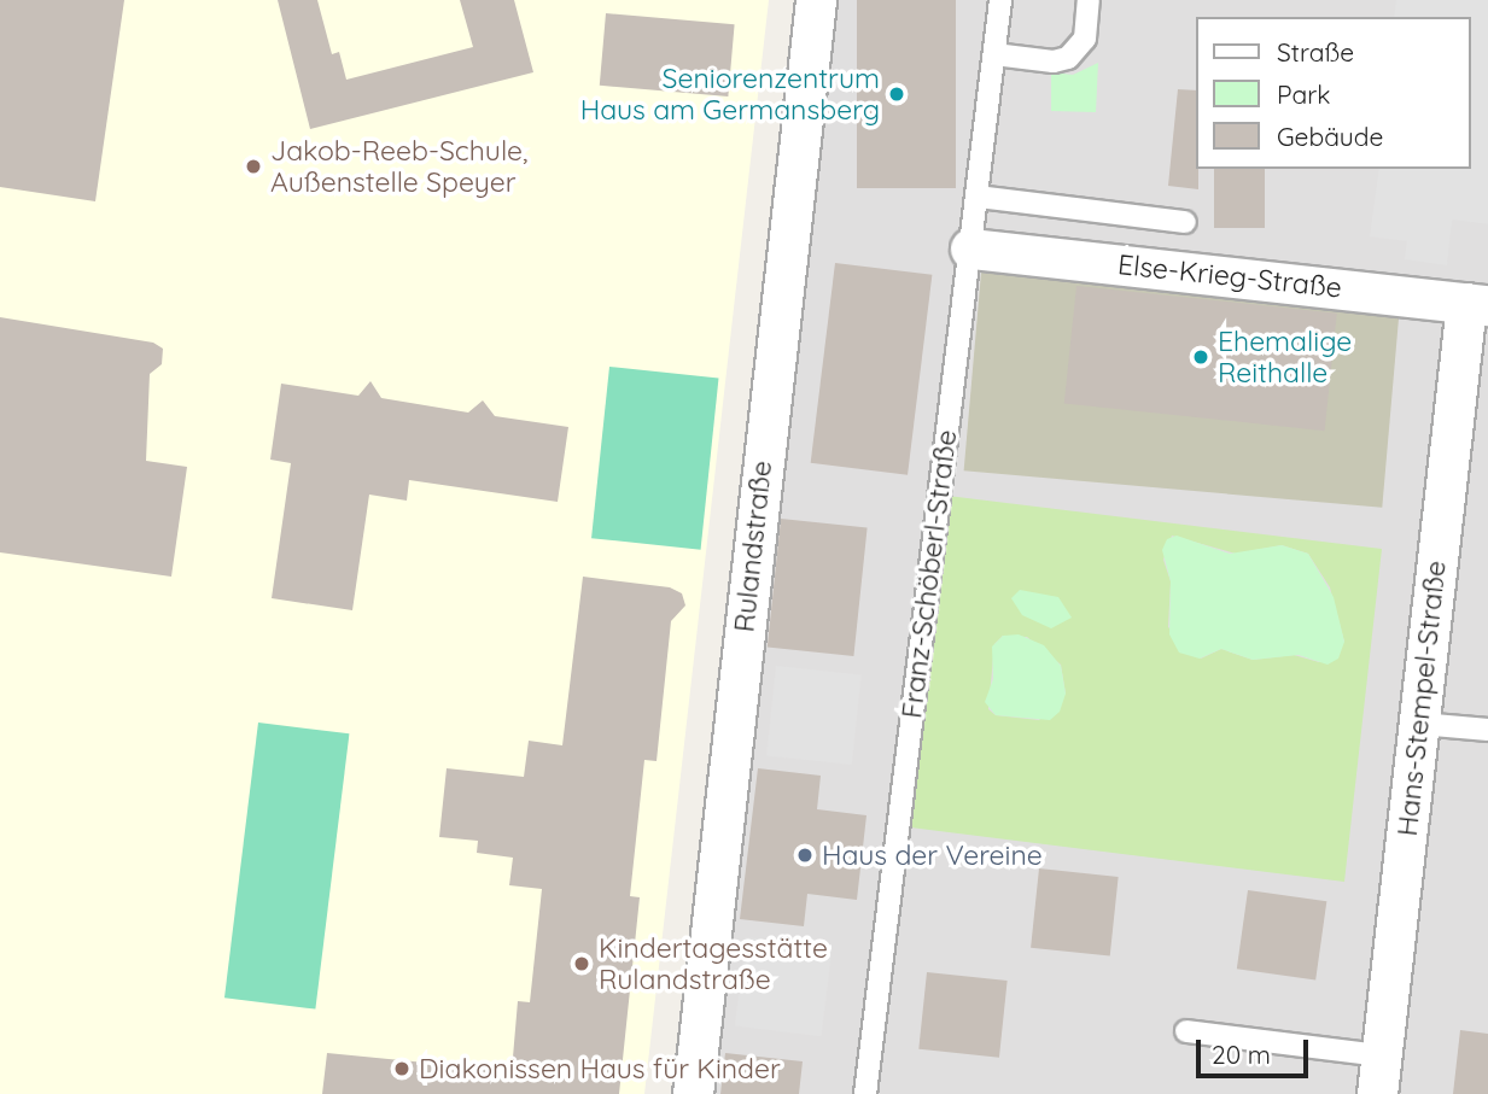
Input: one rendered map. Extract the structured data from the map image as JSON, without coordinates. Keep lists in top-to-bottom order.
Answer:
{
  "streets": {
    "street": ["Else-Krieg-Straße", "Rulandstraße", "Hans-Stempel-Straße"],
    "lane": ["Franz-Schöberl-Straße"]
  },
  "crossings": [
    ["Else-Krieg-Straße", "Franz-Schöberl-Straße"],
    ["Else-Krieg-Straße", "Hans-Stempel-Straße"]
  ],
  "places": [
    "Seniorenzentrum Haus am Germansberg",
    "Jakob-Reeb-Schule, Außenstelle Speyer",
    "Ehemalige Reithalle",
    "Haus der Vereine",
    "Kindertagesstätte Rulandstraße",
    "Diakonissen Haus für Kinder"
  ],
  "legend": ["Straße", "Park", "Gebäude"],
  "scale_bar": "20 m"
}
